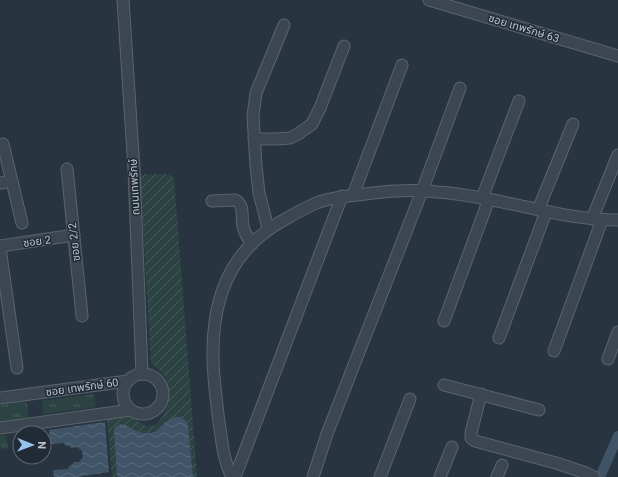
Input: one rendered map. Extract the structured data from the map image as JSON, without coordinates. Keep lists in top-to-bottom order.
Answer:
{
  "streets": {
    "street": [
      "ซอย เทพรักษ์ 63",
      "ถนนเทพรักษ์",
      "ซอย 2",
      "ซอย 2/2",
      "ซอย เทพรักษ์ 60"
    ]
  },
  "crossings": [
    ["ถนนเทพรักษ์", "ซอย เทพรักษ์ 60"],
    ["ซอย 2", "ซอย 2/2"]
  ],
  "north": "right"
}
